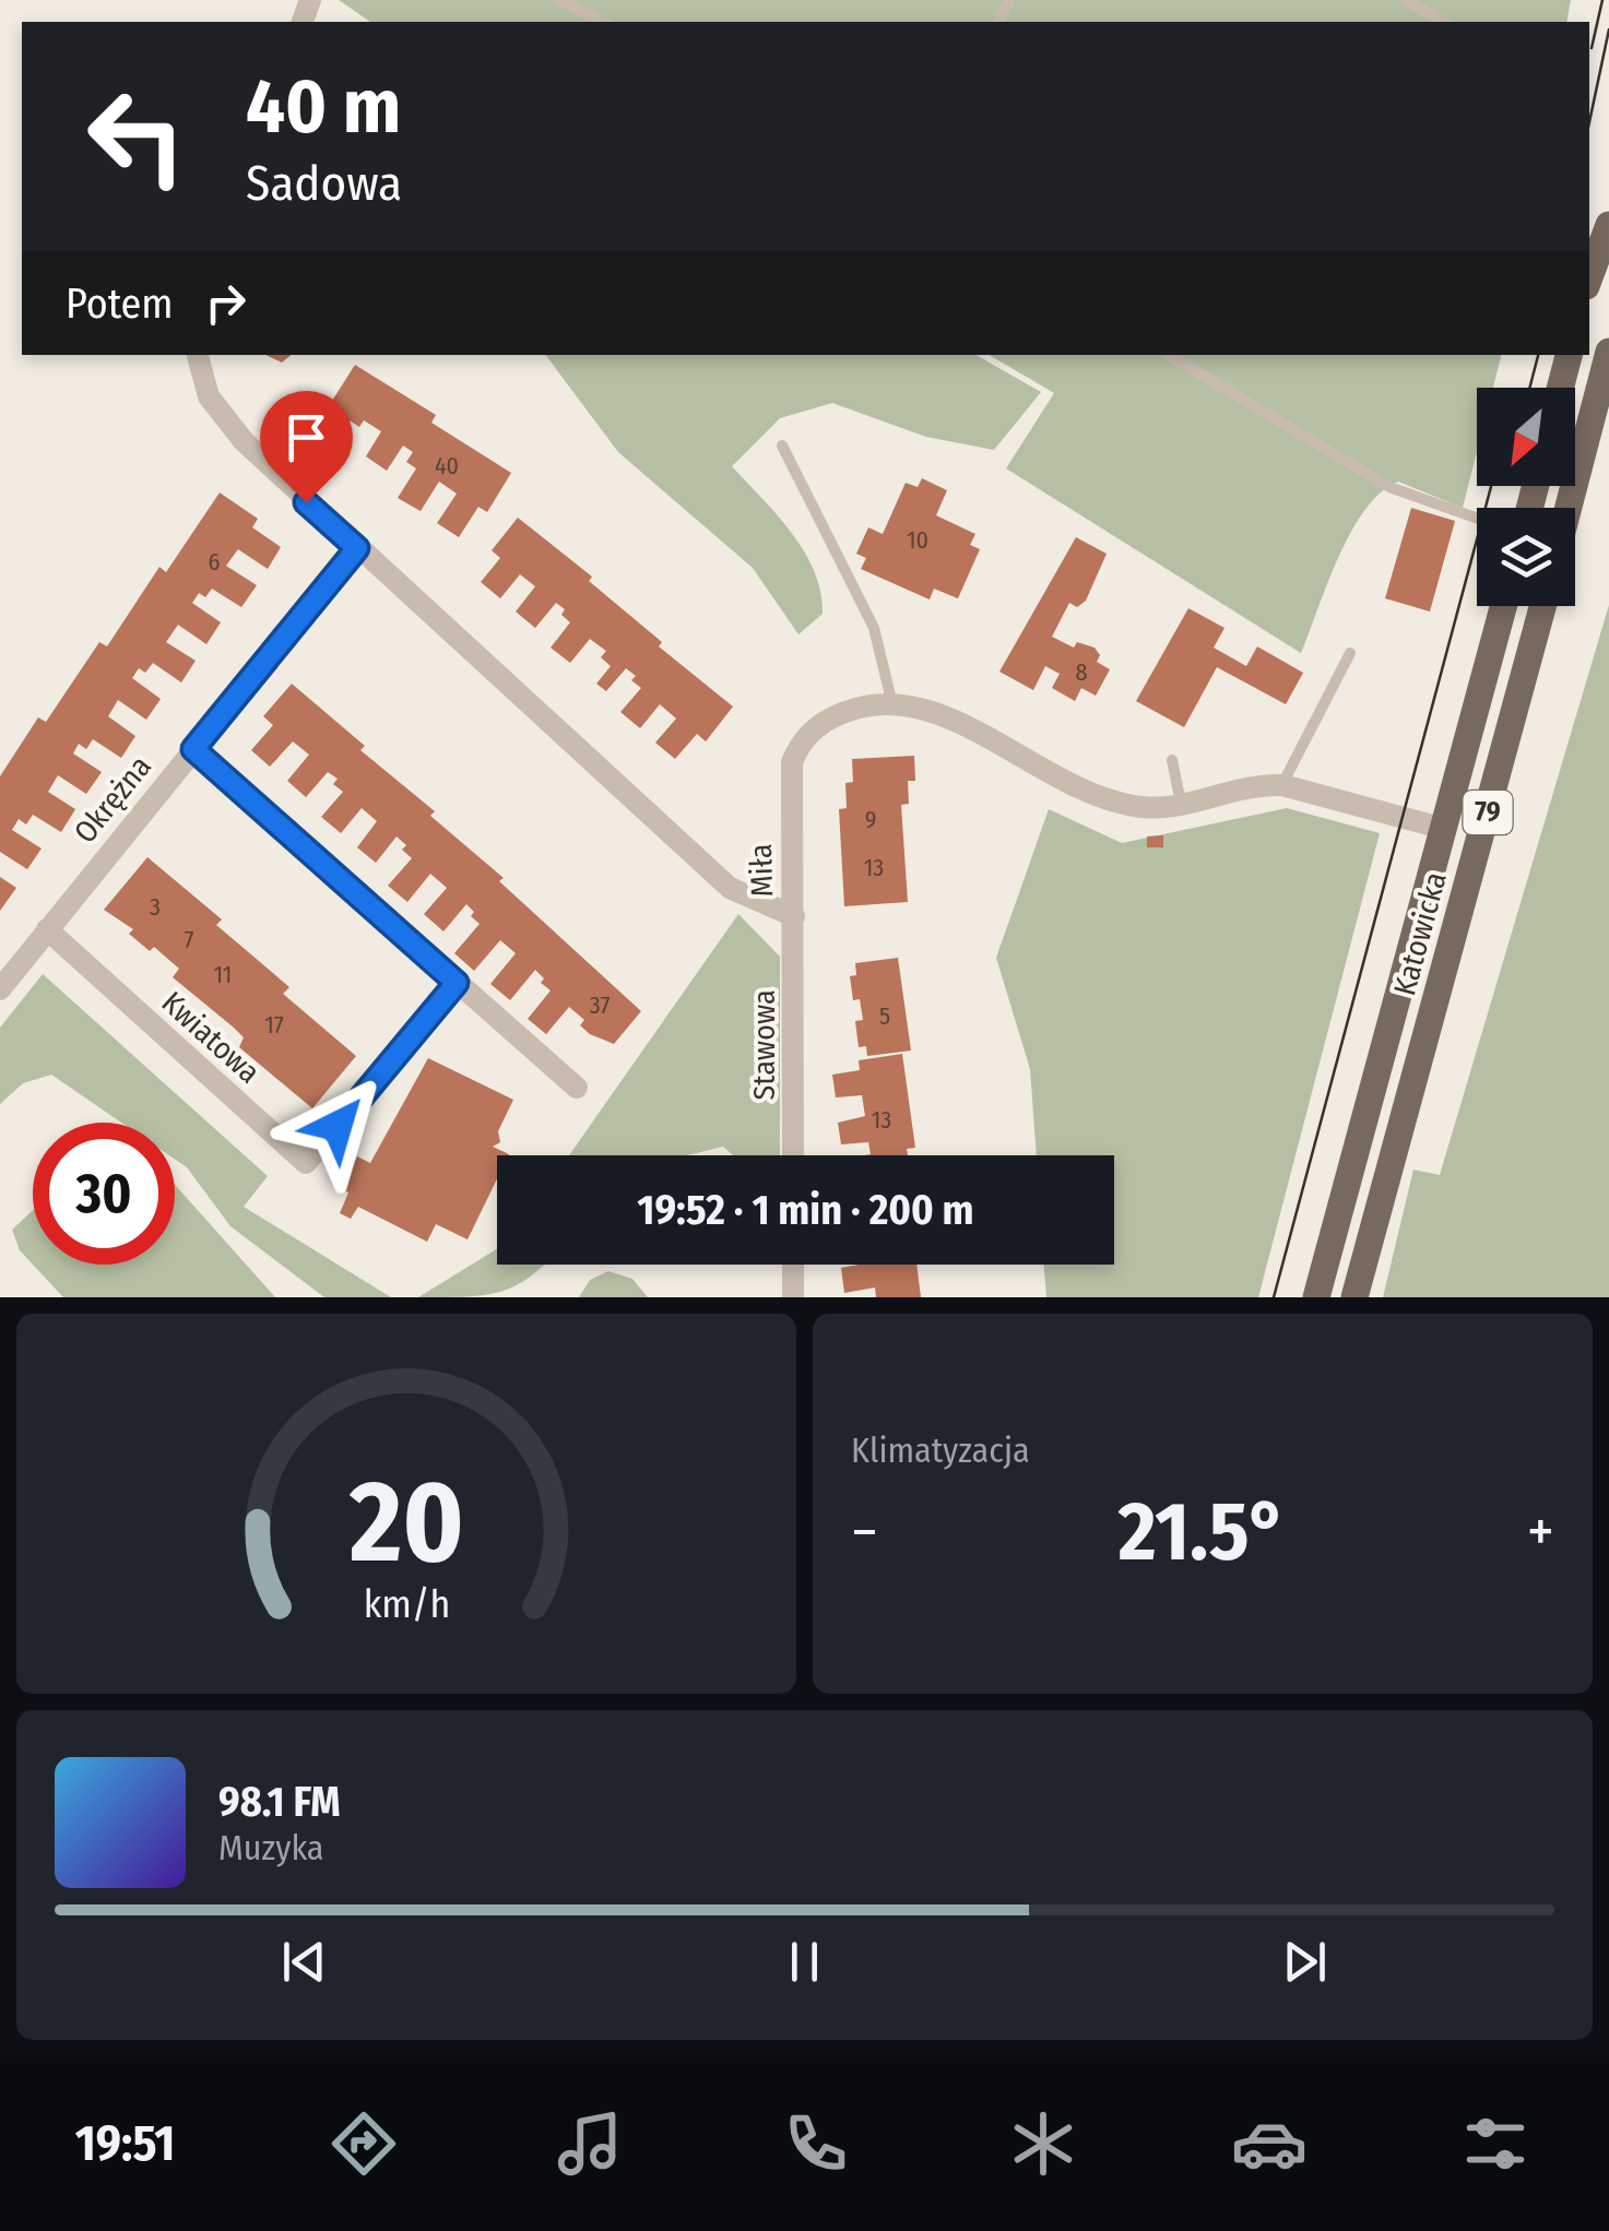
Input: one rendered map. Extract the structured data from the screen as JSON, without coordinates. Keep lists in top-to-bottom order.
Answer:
{
  "streets": {
    "main road": ["79", "Katowicka"],
    "street": [
      "Okrężna",
      "Miła",
      "Kwiatowa",
      "Stawowa"
    ]
  },
  "crossings": [
    ["Okrężna", "Miła"],
    ["Okrężna", "Kwiatowa"],
    ["Miła", "Stawowa"]
  ],
  "house_numbers": [
    "40",
    "10",
    "6",
    "8",
    "9",
    "13",
    "3",
    "7",
    "11",
    "37",
    "5",
    "17",
    "13"
  ],
  "north": "bottom left",
  "page": {
    "turn": ["40 m", "Sadowa"],
    "then": "Potem",
    "limit": "30",
    "trip": "19:52 · 1 min · 200 m",
    "tile": "Klimatyzacja",
    "heat": ["−", "21.5°", "+"],
    "song": ["98.1 FM", "Muzyka"],
    "tabs": "19:51",
    "gauge": ["20", "km/h"]
  }
}
